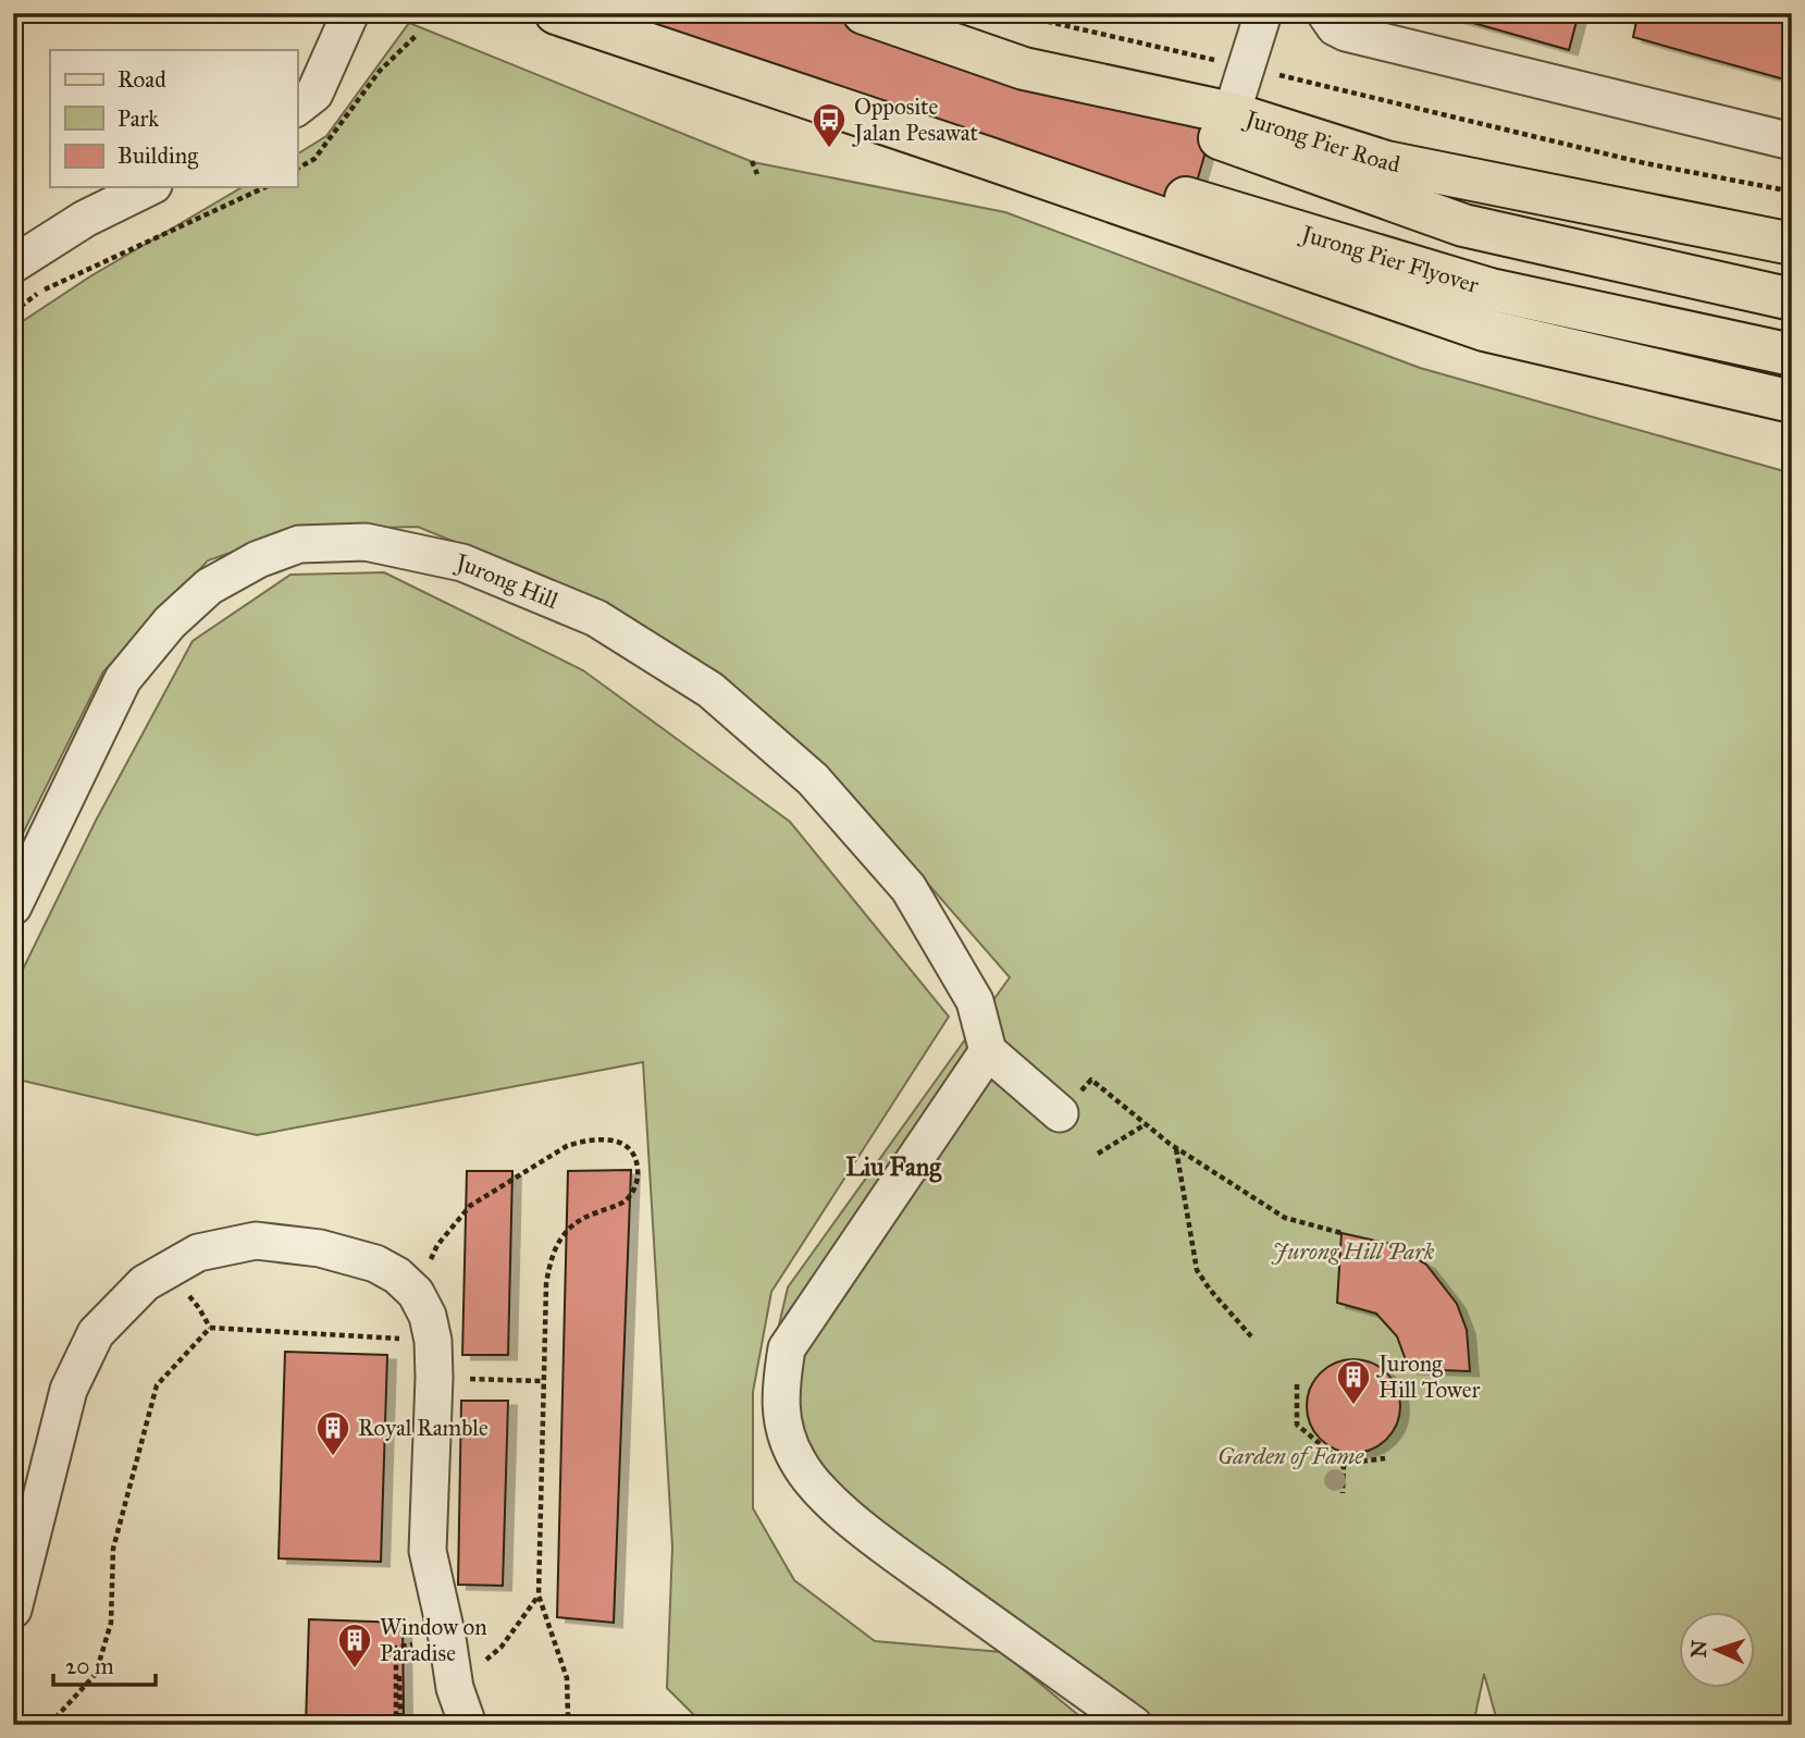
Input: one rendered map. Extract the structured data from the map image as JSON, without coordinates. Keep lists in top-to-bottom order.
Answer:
{
  "streets": {
    "main road": ["Jurong Pier Road", "Jurong Pier Flyover"],
    "street": ["Jurong Hill"]
  },
  "districts": ["Liu Fang"],
  "parks": ["Jurong Hill Park", "Garden of Fame"],
  "places": {
    "bus stop": ["Opposite Jalan Pesawat"],
    "building": ["Jurong Hill Tower", "Royal Ramble", "Window on Paradise"]
  },
  "legend": ["Road", "Park", "Building"],
  "scale_bar": "20 m",
  "north": "left"
}
